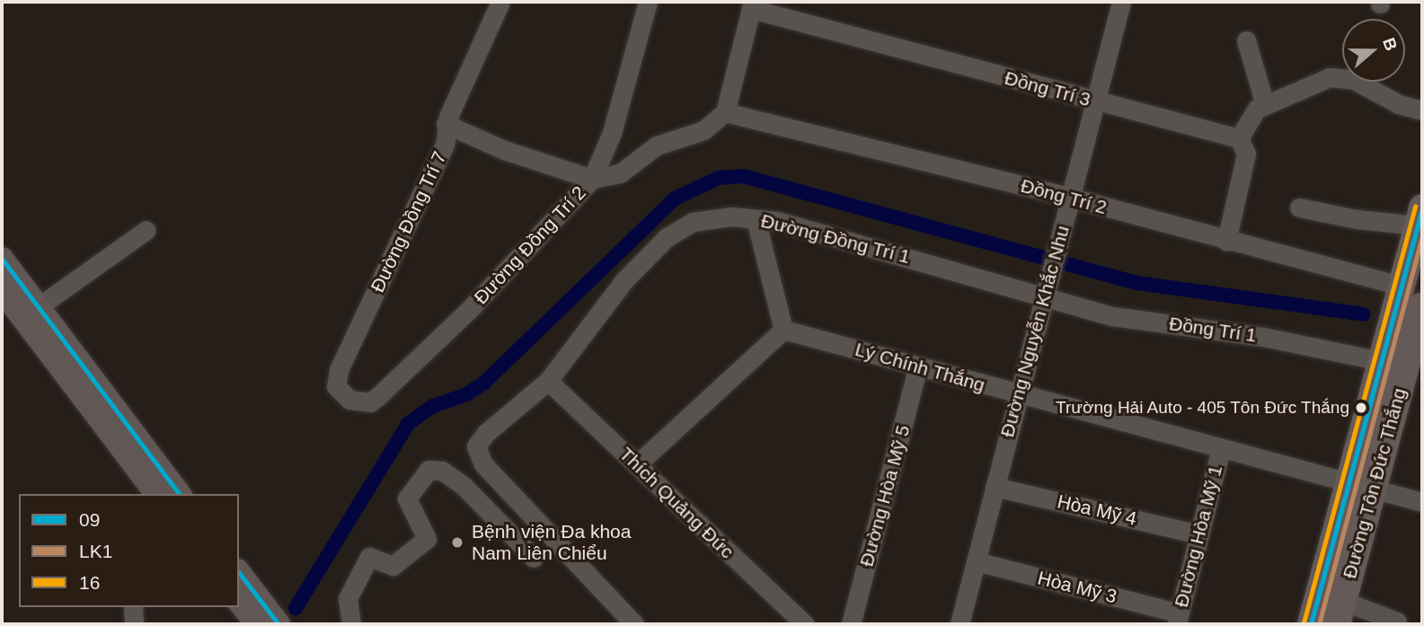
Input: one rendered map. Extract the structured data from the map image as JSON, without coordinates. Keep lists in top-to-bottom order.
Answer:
{
  "streets": {
    "highway": ["Đường Tôn Đức Thắng"],
    "street": [
      "Đồng Trí 3",
      "Đồng Trí 2",
      "Đường Đồng Trí 7",
      "Đường Đồng Trí 1",
      "Đường Đồng Trí 2",
      "Đồng Trí 1",
      "Đường Nguyễn Khắc Nhu",
      "Lý Chính Thắng",
      "Đường Hòa Mỹ 5",
      "Thích Quảng Đức",
      "Hòa Mỹ 4",
      "Đường Hòa Mỹ 1",
      "Hòa Mỹ 3"
    ]
  },
  "crossings": [
    ["Đồng Trí 3", "Đường Nguyễn Khắc Nhu"],
    ["Đồng Trí 2", "Đường Đồng Trí 2"],
    ["Đồng Trí 2", "Đường Nguyễn Khắc Nhu"],
    ["Đồng Trí 2", "Đường Tôn Đức Thắng"],
    ["Đường Đồng Trí 7", "Đường Đồng Trí 2"],
    ["Đường Đồng Trí 1", "Đồng Trí 1"],
    ["Đường Đồng Trí 1", "Đường Nguyễn Khắc Nhu"],
    ["Đường Đồng Trí 1", "Thích Quảng Đức"],
    ["Đồng Trí 1", "Đường Nguyễn Khắc Nhu"],
    ["Đồng Trí 1", "Đường Tôn Đức Thắng"],
    ["Đường Nguyễn Khắc Nhu", "Lý Chính Thắng"],
    ["Đường Nguyễn Khắc Nhu", "Hòa Mỹ 4"],
    ["Đường Nguyễn Khắc Nhu", "Hòa Mỹ 3"],
    ["Lý Chính Thắng", "Đường Tôn Đức Thắng"],
    ["Lý Chính Thắng", "Đường Hòa Mỹ 5"],
    ["Lý Chính Thắng", "Đường Hòa Mỹ 1"],
    ["Hòa Mỹ 4", "Đường Hòa Mỹ 1"],
    ["Đường Hòa Mỹ 1", "Hòa Mỹ 3"]
  ],
  "places": ["Trường Hải Auto - 405 Tôn Đức Thắng", "Bệnh viện Đa khoa Nam Liên Chiểu"],
  "lines": ["transit line 16", "transit line 09", "transit line LK1"],
  "legend": ["09", "LK1", "16"],
  "north": "right"
}
